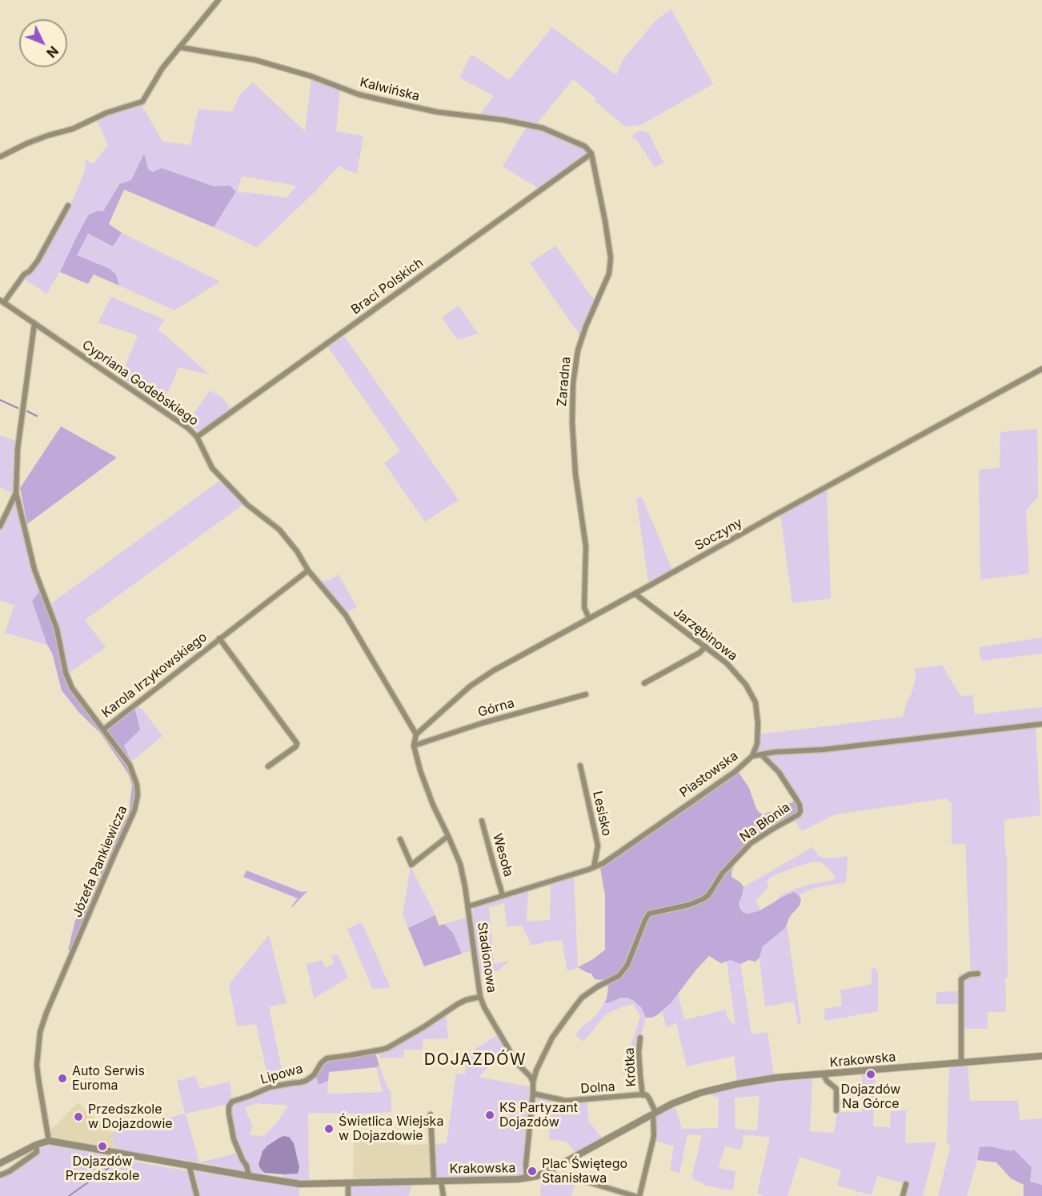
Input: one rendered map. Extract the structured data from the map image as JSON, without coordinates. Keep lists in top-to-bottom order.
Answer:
{
  "streets": {
    "street": [
      "Kalwińska",
      "Braci Polskich",
      "Zaradna",
      "Cypriana Godebskiego",
      "Soczyny",
      "Jarzębinowa",
      "Karola Irzykowskiego",
      "Górna",
      "Piastowska",
      "Lesisko",
      "Na Błonia",
      "Wesoła",
      "Józefa Pankiewicza",
      "Stadionowa",
      "Krakowska",
      "Krótka",
      "Lipowa",
      "Dolna"
    ]
  },
  "crossings": [
    ["Kalwińska", "Braci Polskich"],
    ["Kalwińska", "Zaradna"],
    ["Braci Polskich", "Zaradna"],
    ["Braci Polskich", "Cypriana Godebskiego"],
    ["Zaradna", "Soczyny"],
    ["Cypriana Godebskiego", "Soczyny"],
    ["Cypriana Godebskiego", "Karola Irzykowskiego"],
    ["Cypriana Godebskiego", "Józefa Pankiewicza"],
    ["Cypriana Godebskiego", "Stadionowa"],
    ["Soczyny", "Jarzębinowa"],
    ["Soczyny", "Stadionowa"],
    ["Jarzębinowa", "Piastowska"],
    ["Karola Irzykowskiego", "Józefa Pankiewicza"],
    ["Górna", "Stadionowa"],
    ["Piastowska", "Lesisko"],
    ["Piastowska", "Na Błonia"],
    ["Piastowska", "Wesoła"],
    ["Piastowska", "Stadionowa"],
    ["Na Błonia", "Stadionowa"],
    ["Józefa Pankiewicza", "Krakowska"],
    ["Stadionowa", "Lipowa"],
    ["Krakowska", "Lipowa"],
    ["Krótka", "Dolna"]
  ],
  "districts": ["DOJAZDÓW"],
  "places": [
    "Dojazdów Na Górce",
    "Auto Serwis Euroma",
    "KS Partyzant Dojazdów",
    "Przedszkole w Dojazdowie",
    "Świetlica Wiejska w Dojazdowie",
    "Dojazdów Przedszkole",
    "Plac Świętego Stanisława"
  ],
  "north": "bottom right"
}
